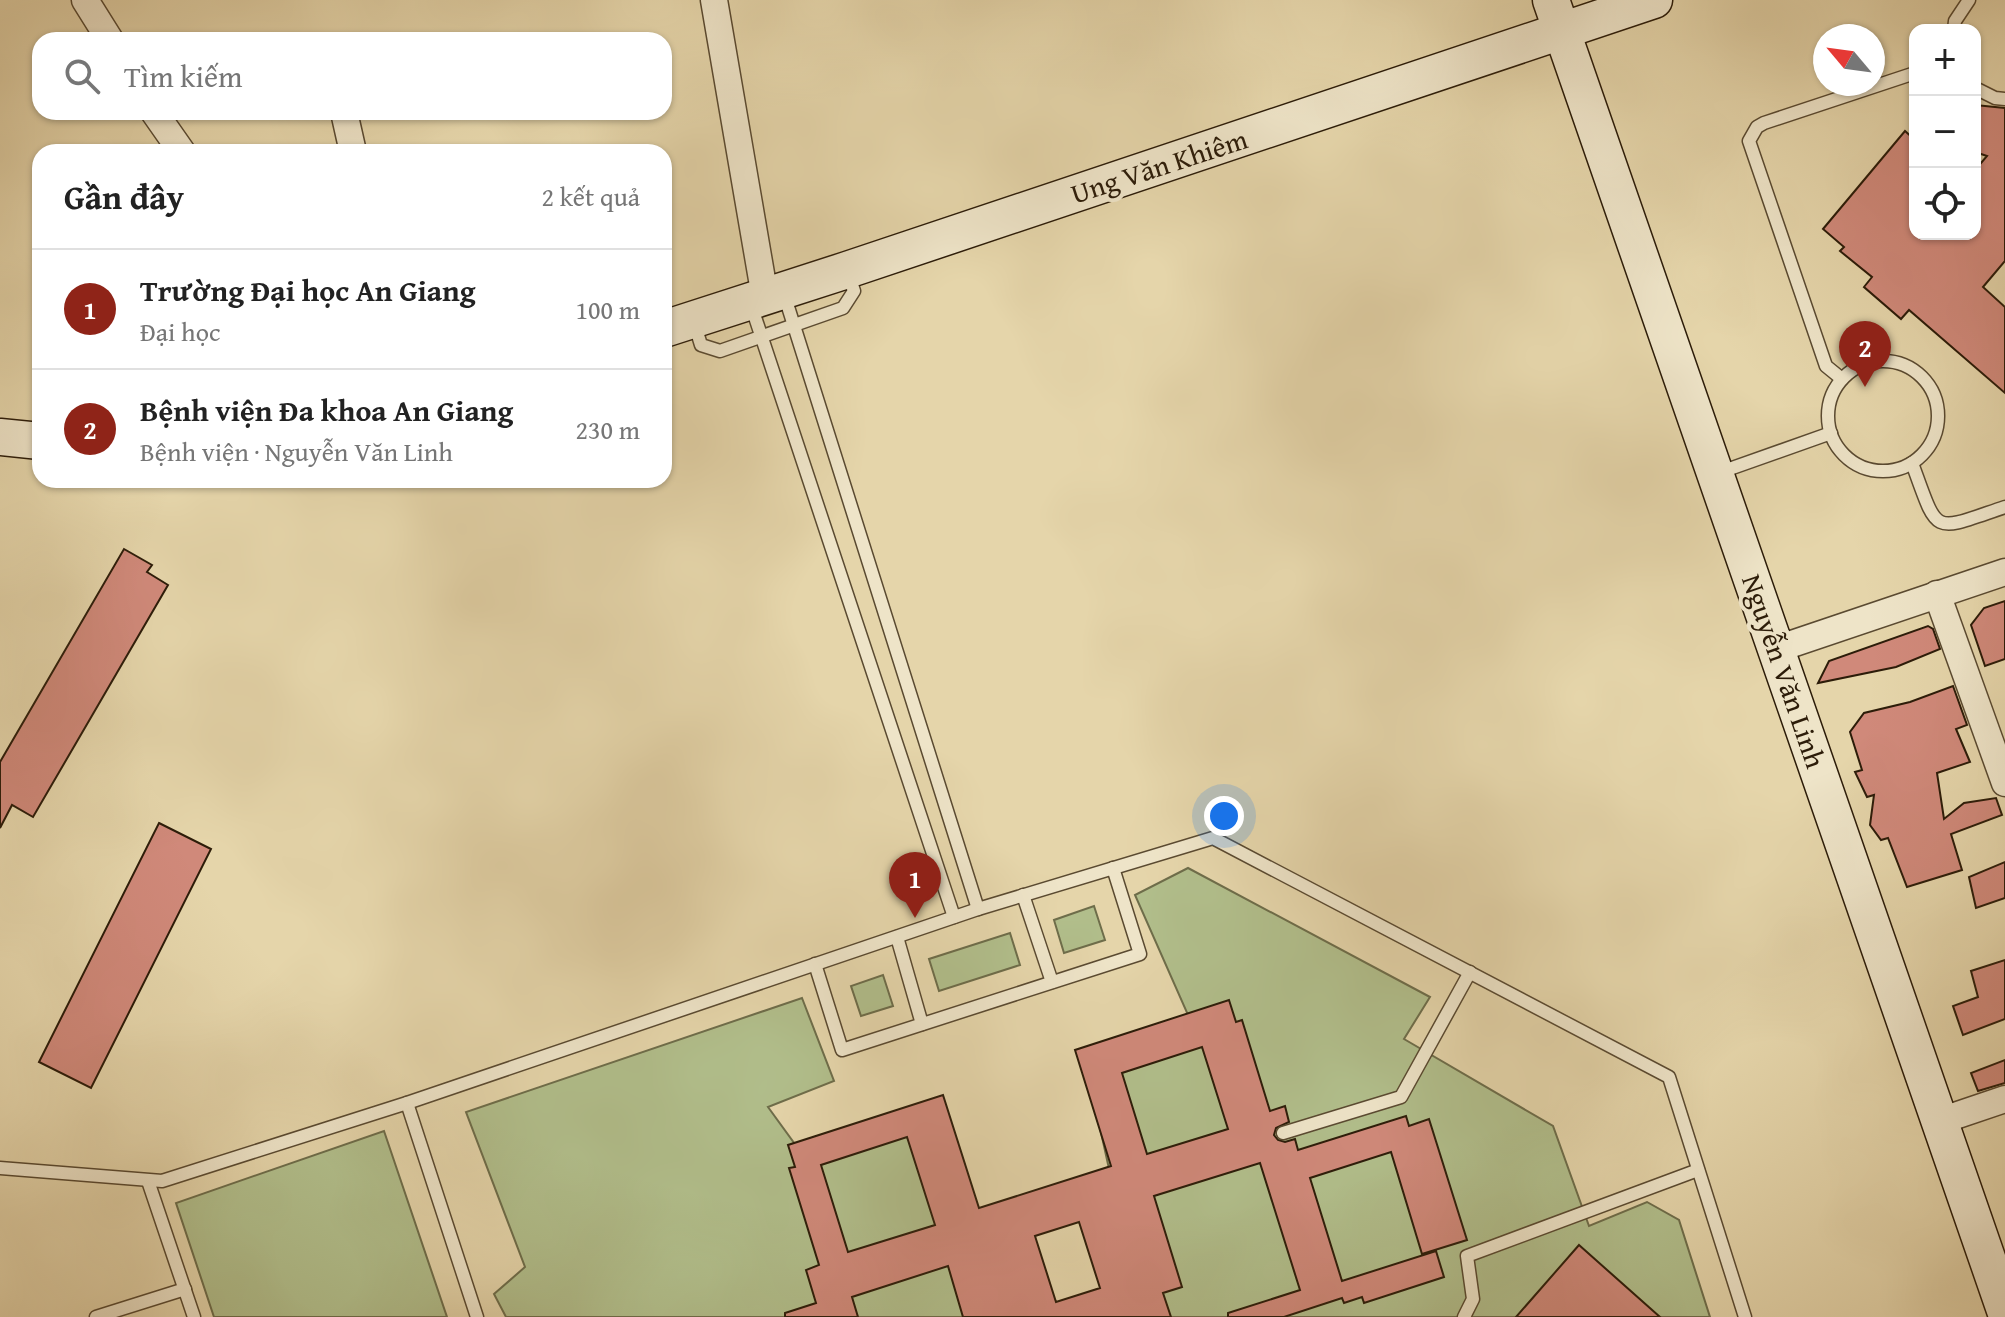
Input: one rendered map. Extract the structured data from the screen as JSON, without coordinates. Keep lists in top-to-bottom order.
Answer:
{
  "streets": {
    "street": ["Ung Văn Khiêm", "Nguyễn Văn Linh"]
  },
  "crossings": [
    ["Ung Văn Khiêm", "Nguyễn Văn Linh"]
  ],
  "north": "top left",
  "page": {
    "map_buttons": ["+", "−"],
    "search": "Tìm kiếm",
    "heading": ["Gần đây", "2 kết quả"],
    "list": [
      {
        "mark": "1",
        "name": "Trường Đại học An Giang",
        "note": "Đại học",
        "value": "100 m"
      },
      {
        "mark": "2",
        "name": "Bệnh viện Đa khoa An Giang",
        "note": "Bệnh viện · Nguyễn Văn Linh",
        "value": "230 m"
      }
    ],
    "pins": ["2", "1"]
  }
}
